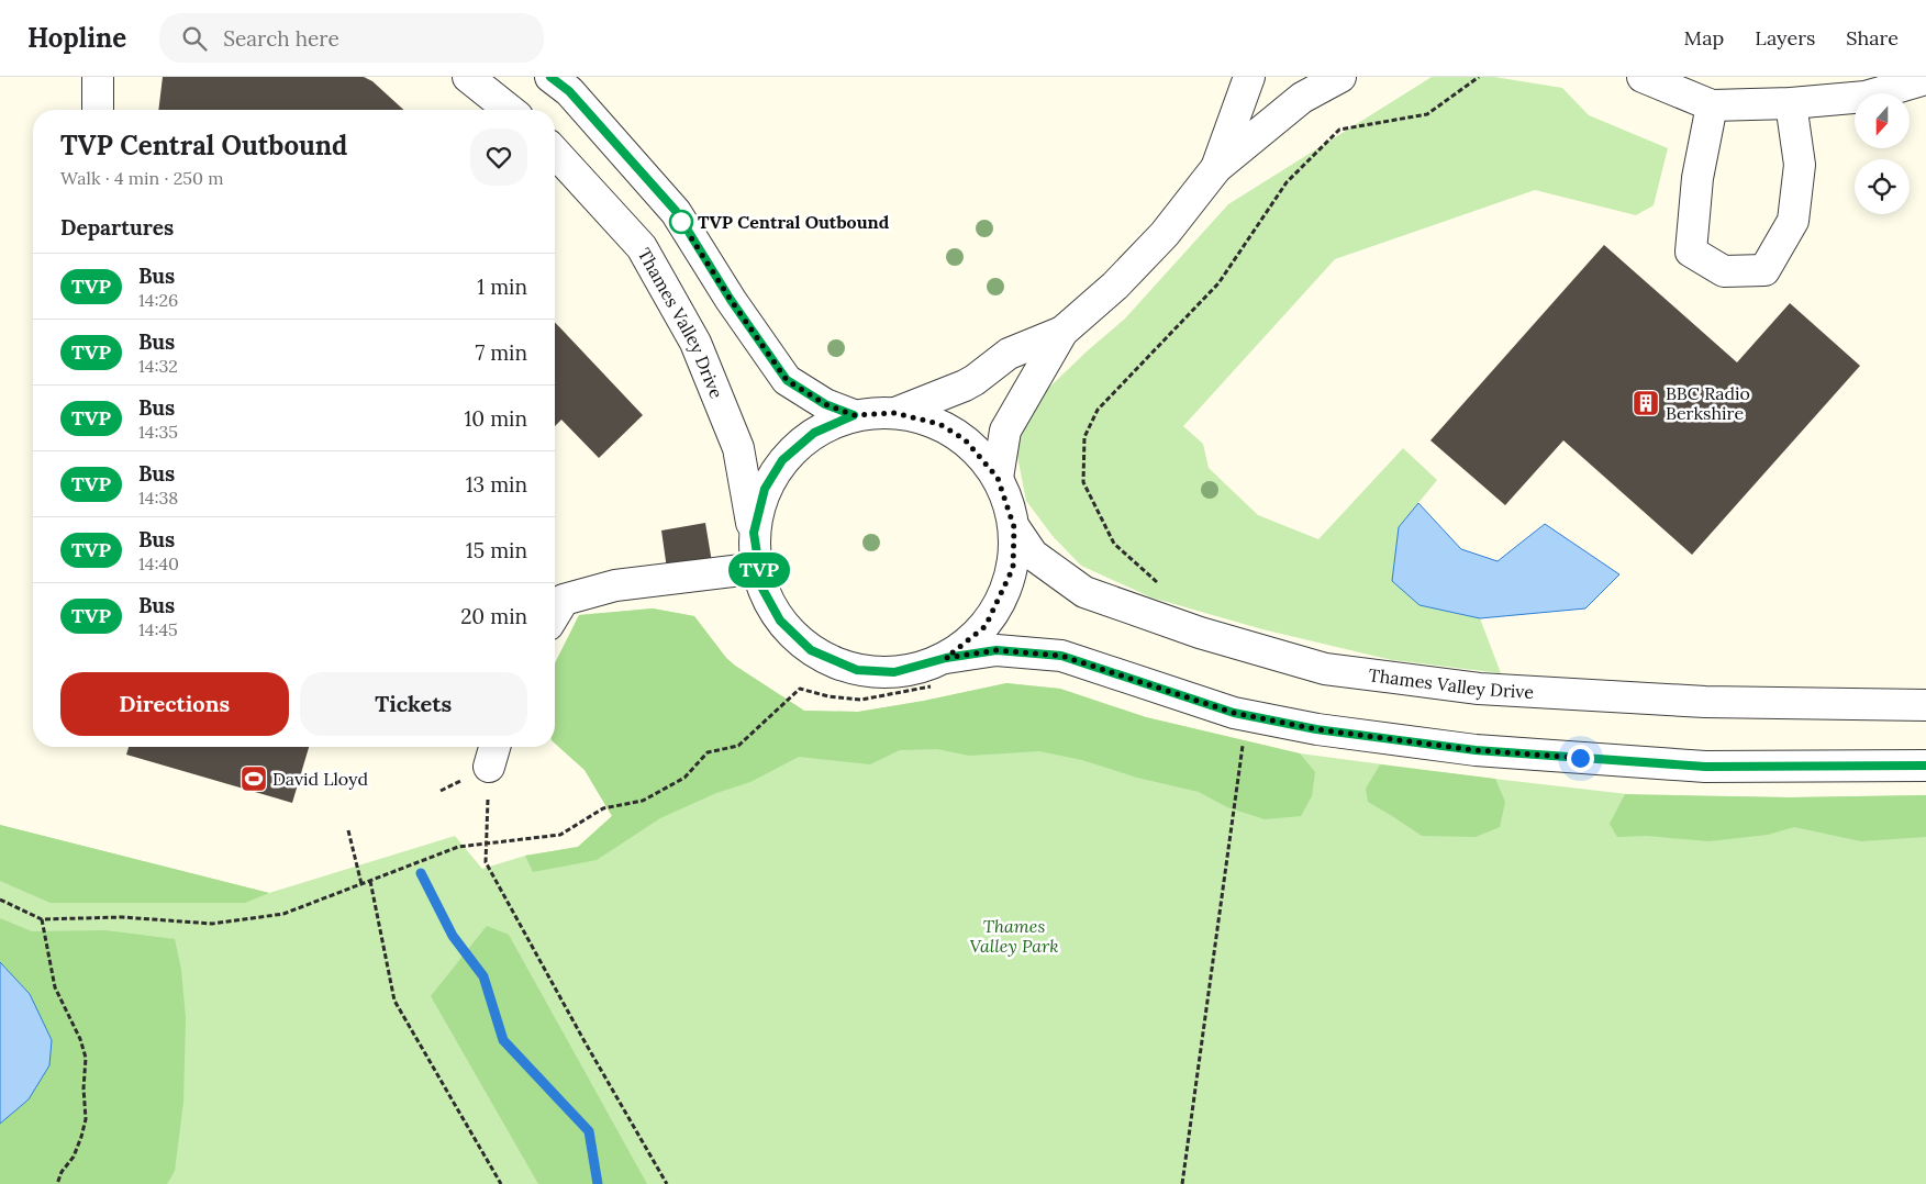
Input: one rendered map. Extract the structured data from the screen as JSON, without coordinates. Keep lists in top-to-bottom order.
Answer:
{
  "streets": {
    "street": ["Thames Valley Drive"]
  },
  "parks": ["Thames Valley Park"],
  "places": {
    "other": ["TVP Central Outbound"],
    "building": ["BBC Radio Berkshire"],
    "sports": ["David Lloyd"]
  },
  "lines": ["bus line TVP"],
  "north": "bottom",
  "page": {
    "header": "Hopline",
    "search": "Search here",
    "nav": ["Map", "Layers", "Share"],
    "on_map": "TVP",
    "heading": [
      ["TVP Central Outbound", "Walk · 4 min · 250 m"],
      "Departures"
    ],
    "list": [
      {
        "mark": "TVP",
        "name": "Bus",
        "note": "14:26",
        "value": "1 min"
      },
      {
        "mark": "TVP",
        "name": "Bus",
        "note": "14:32",
        "value": "7 min"
      },
      {
        "mark": "TVP",
        "name": "Bus",
        "note": "14:35",
        "value": "10 min"
      },
      {
        "mark": "TVP",
        "name": "Bus",
        "note": "14:38",
        "value": "13 min"
      },
      {
        "mark": "TVP",
        "name": "Bus",
        "note": "14:40",
        "value": "15 min"
      },
      {
        "mark": "TVP",
        "name": "Bus",
        "note": "14:45",
        "value": "20 min"
      }
    ],
    "buttons": ["Directions", "Tickets"]
  }
}
